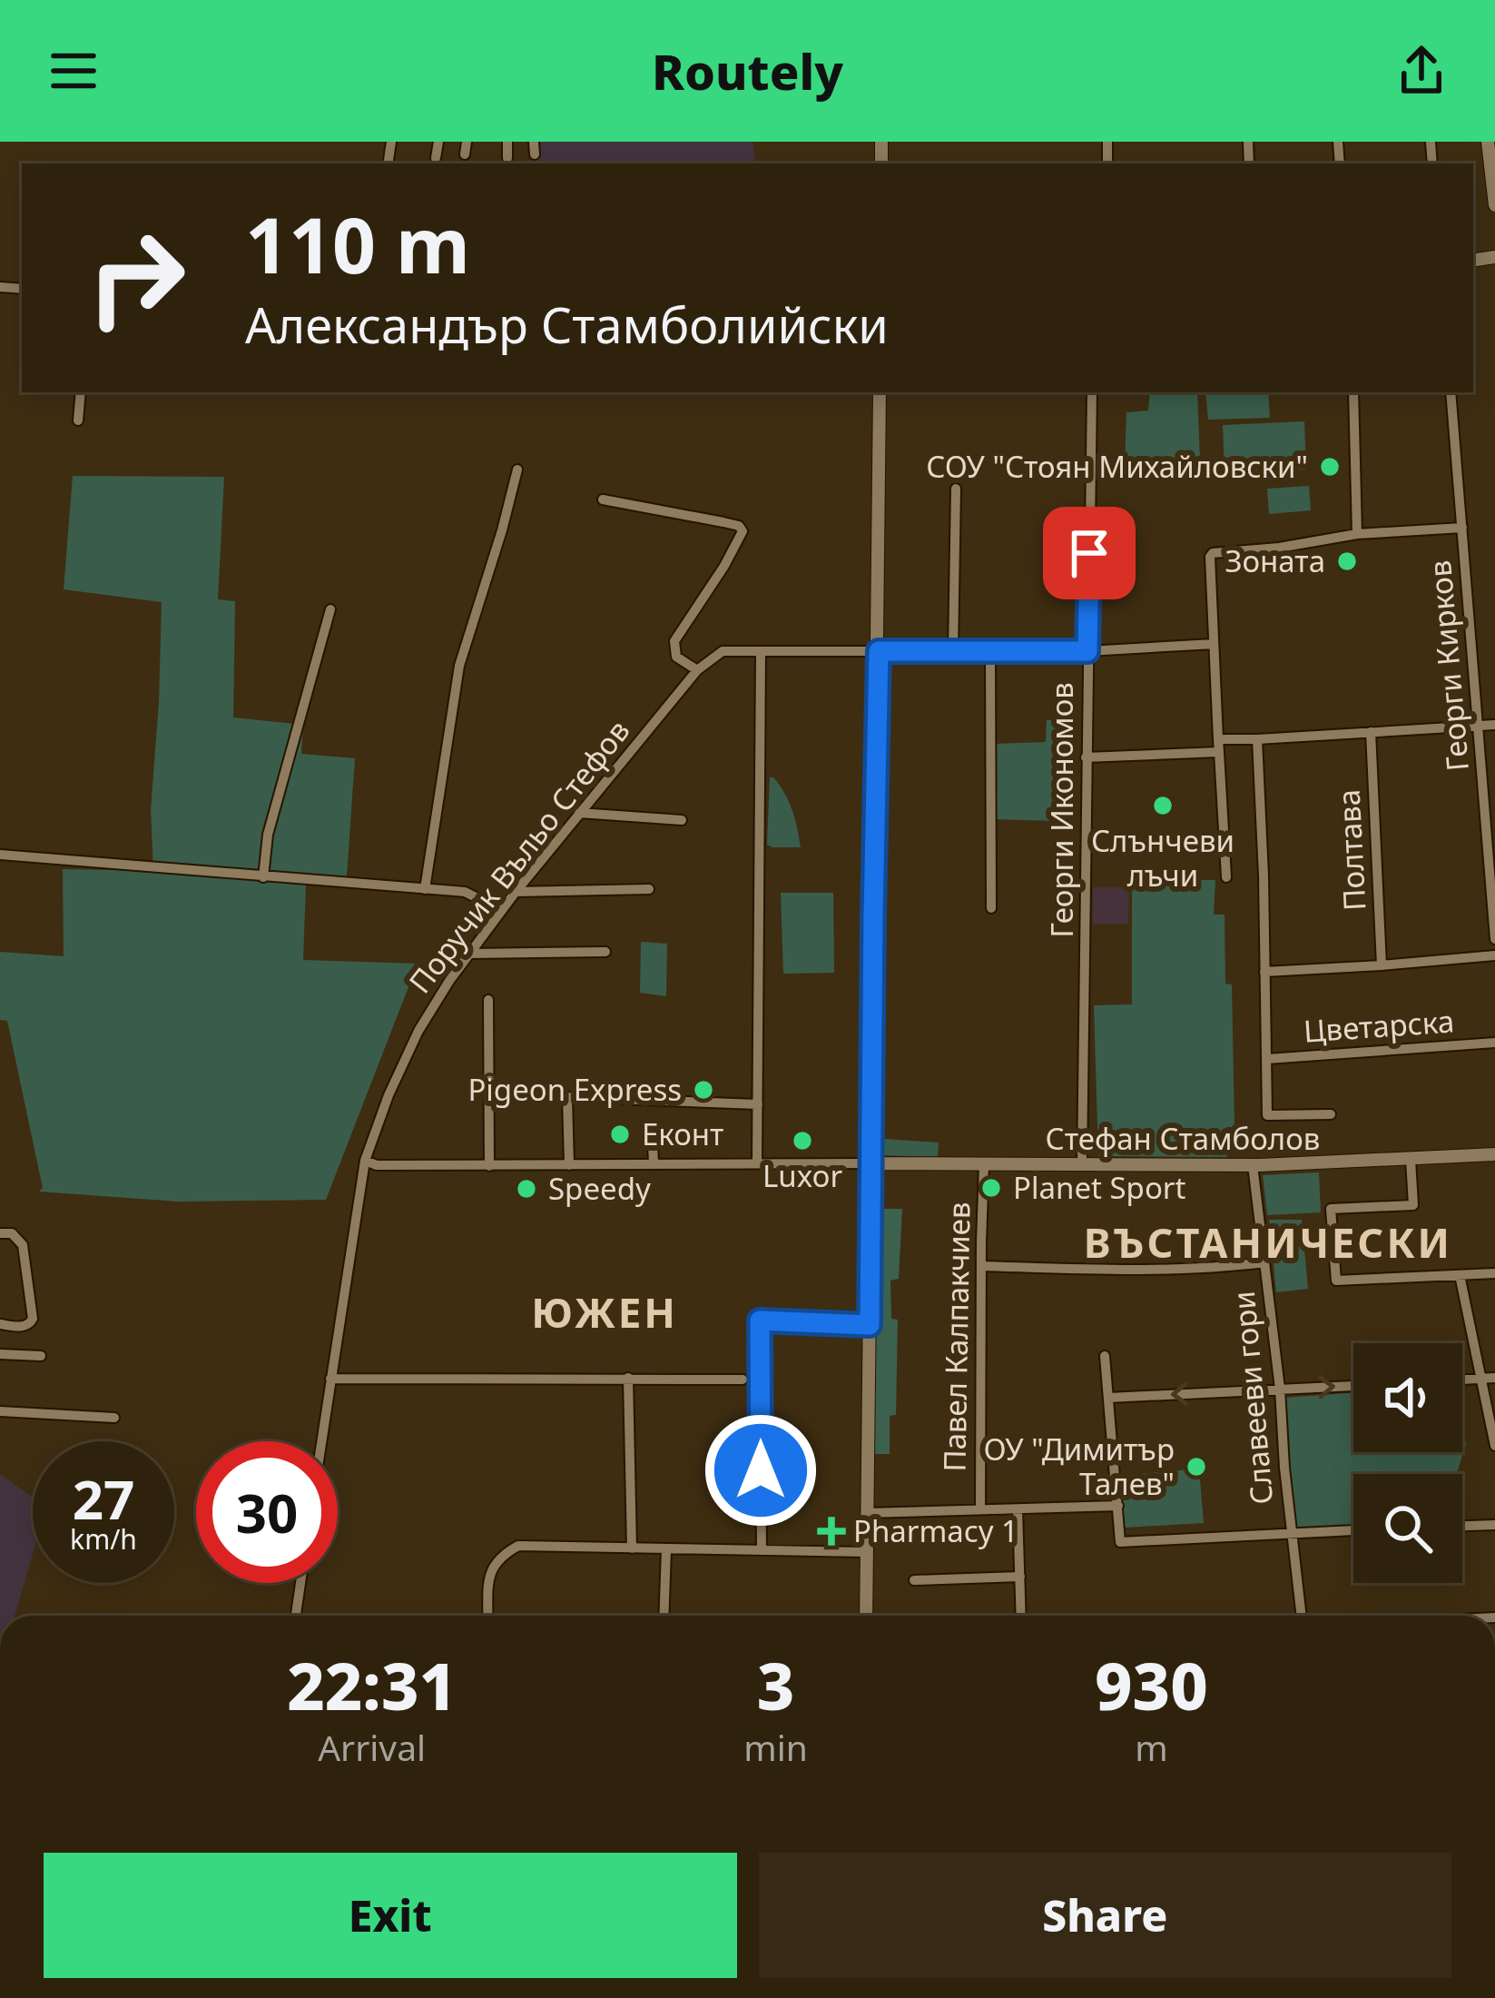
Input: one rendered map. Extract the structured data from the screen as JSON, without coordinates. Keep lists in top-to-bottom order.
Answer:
{
  "streets": {
    "street": [
      "Георги Кирков",
      "Георги Икономов",
      "Полтава",
      "Поручик Въльо Стефов",
      "Цветарска",
      "Стефан Стамболов",
      "Павел Калпакчиев",
      "Славееви гори"
    ]
  },
  "crossings": [
    ["Георги Икономов", "Стефан Стамболов"],
    ["Стефан Стамболов", "Павел Калпакчиев"],
    ["Стефан Стамболов", "Славееви гори"]
  ],
  "districts": ["ВЪСТАНИЧЕСКИ", "ЮЖЕН"],
  "places": {
    "other": [
      "СОУ \"Стоян Михайловски\"",
      "Зоната",
      "Слънчеви лъчи",
      "Pigeon Express",
      "Еконт",
      "Luxor",
      "Planet Sport",
      "Speedy",
      "ОУ \"Димитър Талев\""
    ],
    "health": ["Pharmacy 1"]
  },
  "page": {
    "header": "Routely",
    "turn": ["110 m", "Александър Стамболийски"],
    "speed": "27 km/h",
    "limit": "30",
    "eta": [
      "22:31",
      "Arrival",
      "3",
      "min",
      "930",
      "m"
    ],
    "buttons": ["Exit", "Share"]
  }
}
